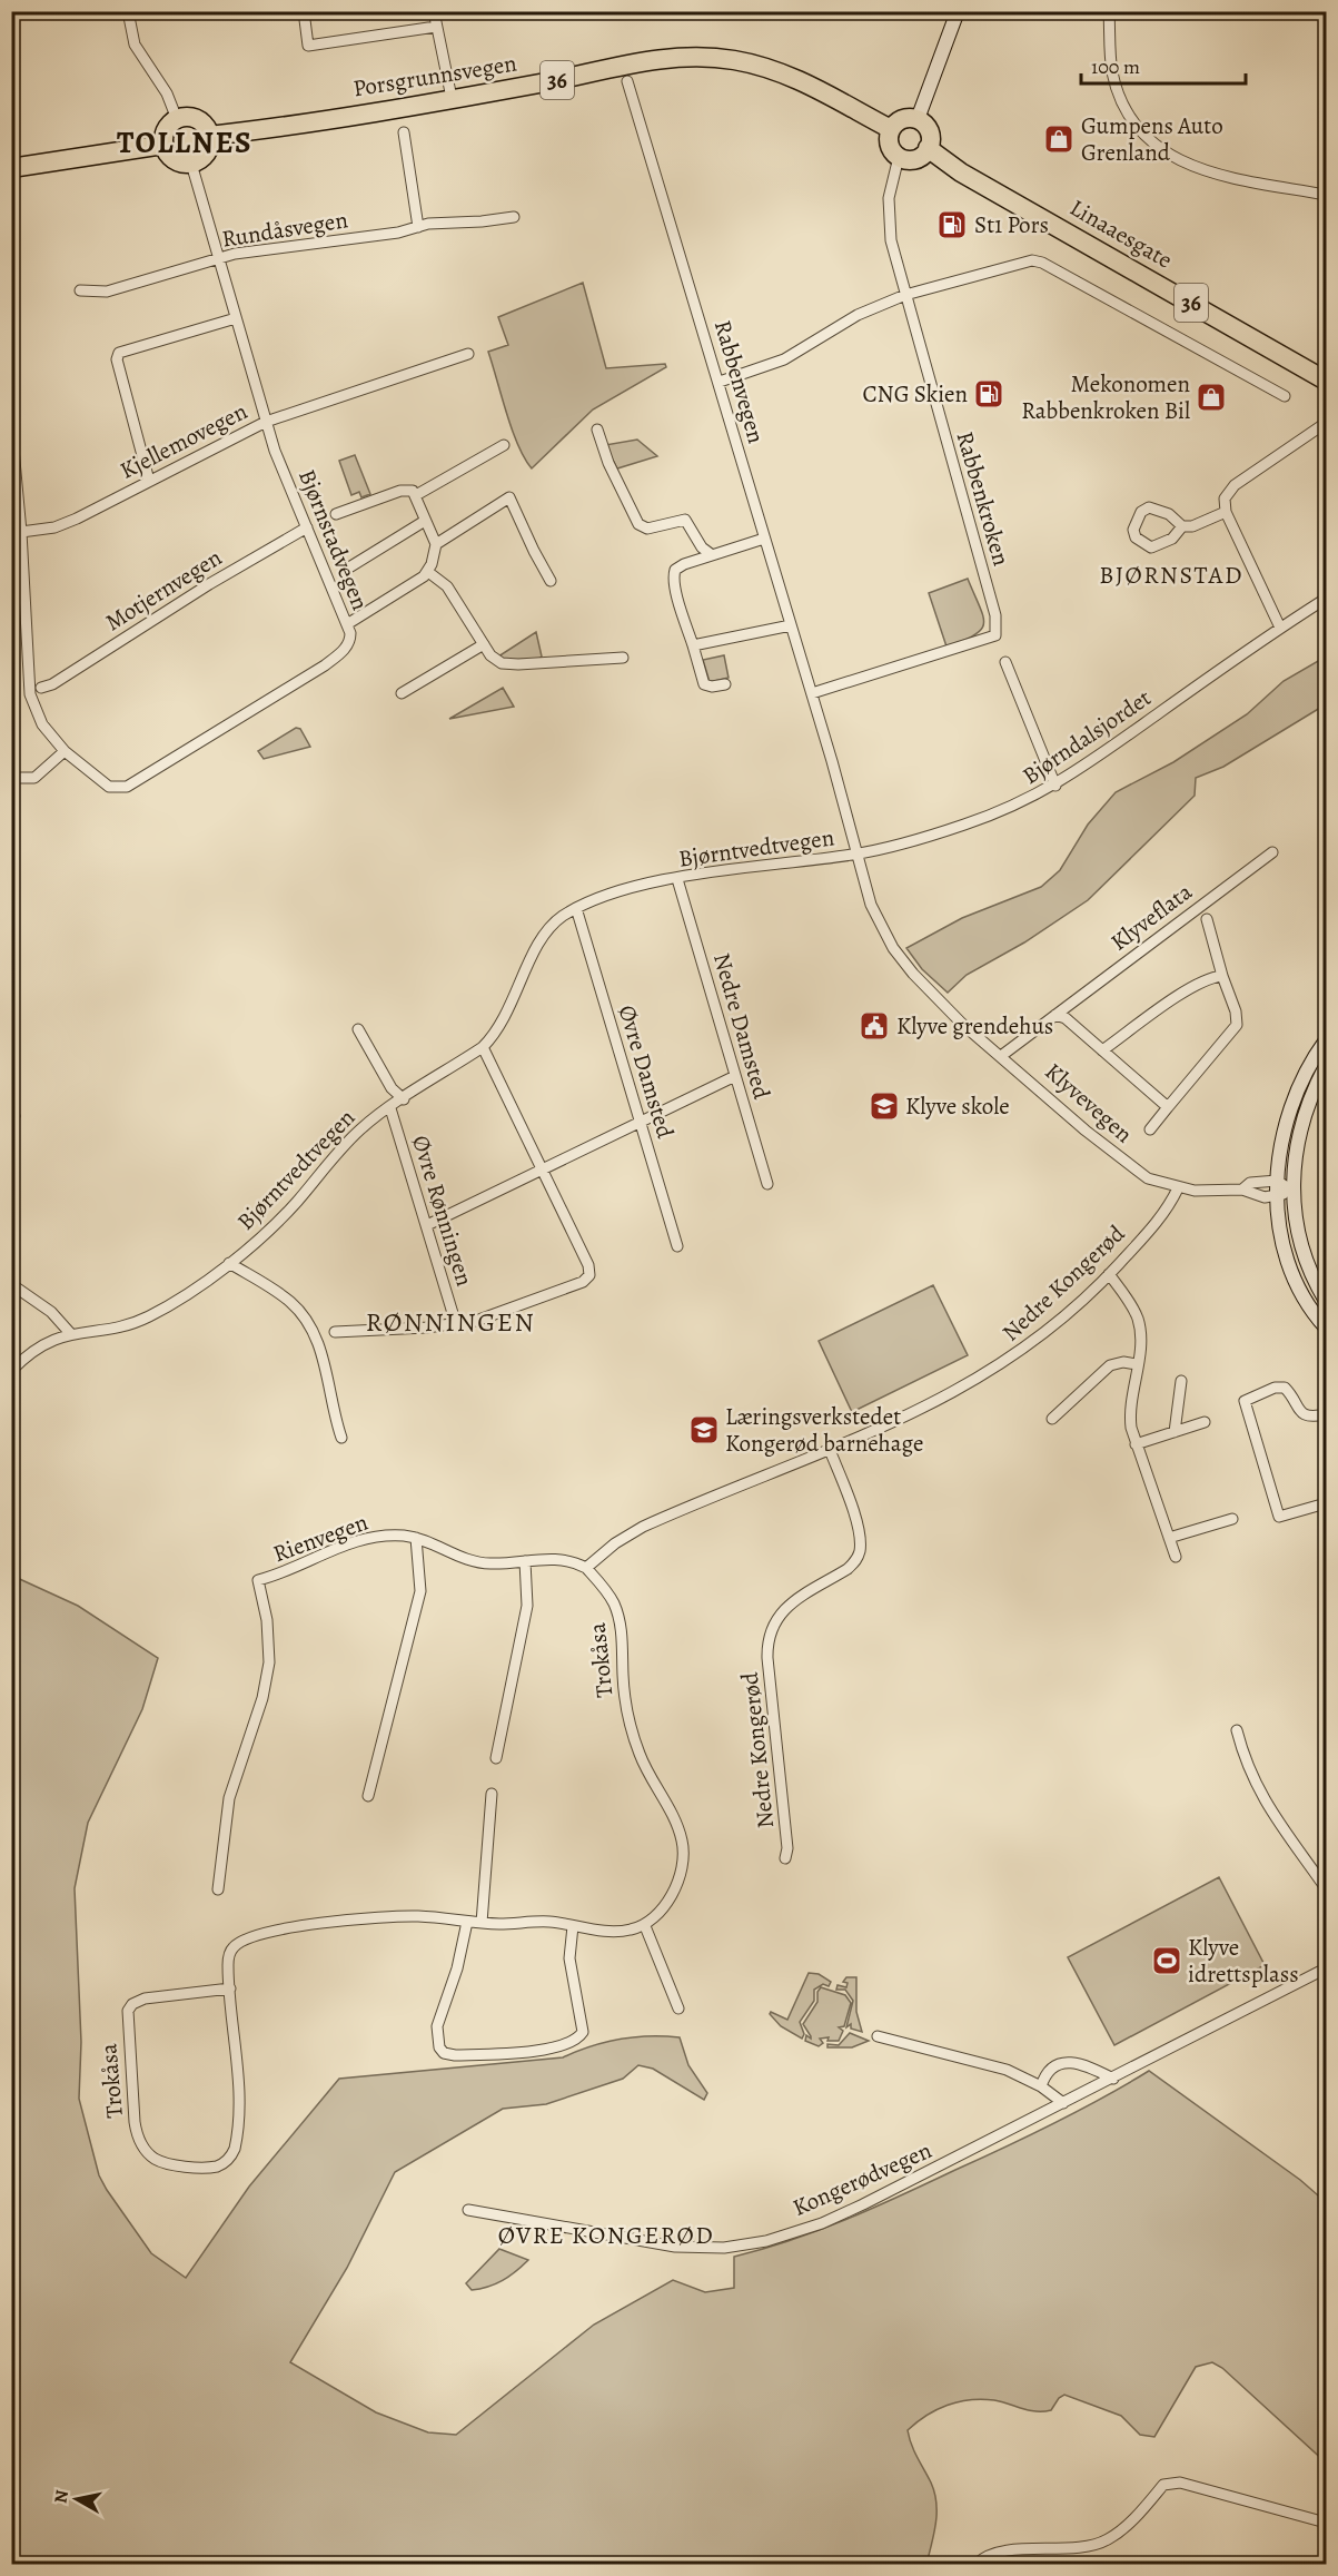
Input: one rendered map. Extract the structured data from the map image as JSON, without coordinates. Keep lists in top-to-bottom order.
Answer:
{
  "streets": {
    "highway": ["Porsgrunnsvegen", "36", "Linaaesgate"],
    "street": [
      "Rundåsvegen",
      "Rabbenvegen",
      "Kjellemovegen",
      "Rabbenkroken",
      "Bjørnstadvegen",
      "Motjernvegen",
      "Bjørndalsjordet",
      "Bjørntvedtvegen",
      "Klyveflata",
      "Nedre Damsted",
      "Øvre Damsted",
      "Klyvevegen",
      "Øvre Rønningen",
      "Nedre Kongerød",
      "Rienvegen",
      "Trokåsa",
      "Kongerødvegen"
    ]
  },
  "crossings": [
    ["Porsgrunnsvegen", "Linaaesgate"],
    ["Porsgrunnsvegen", "Rabbenkroken"],
    ["Porsgrunnsvegen", "Bjørnstadvegen"],
    ["Rundåsvegen", "Bjørnstadvegen"],
    ["Linaaesgate", "Rabbenkroken"],
    ["Rabbenvegen", "Rabbenkroken"],
    ["Rabbenvegen", "Bjørndalsjordet"],
    ["Rabbenvegen", "Bjørntvedtvegen"],
    ["Rabbenvegen", "Klyvevegen"],
    ["Kjellemovegen", "Bjørnstadvegen"],
    ["Bjørnstadvegen", "Motjernvegen"],
    ["Bjørndalsjordet", "Bjørntvedtvegen"],
    ["Bjørndalsjordet", "Klyvevegen"],
    ["Bjørntvedtvegen", "Nedre Damsted"],
    ["Bjørntvedtvegen", "Øvre Damsted"],
    ["Bjørntvedtvegen", "Klyvevegen"],
    ["Bjørntvedtvegen", "Øvre Rønningen"],
    ["Klyveflata", "Klyvevegen"],
    ["Klyvevegen", "Nedre Kongerød"],
    ["Rienvegen", "Trokåsa"]
  ],
  "districts": [
    "TOLLNES",
    "BJØRNSTAD",
    "RØNNINGEN",
    "ØVRE KONGERØD"
  ],
  "places": {
    "shop": ["Gumpens Auto Grenland", "Mekonomen Rabbenkroken Bil"],
    "fuel station": ["St1 Pors", "CNG Skien"],
    "public building": ["Klyve grendehus"],
    "school or university": ["Klyve skole", "Læringsverkstedet Kongerød barnehage"],
    "sports": ["Klyve idrettsplass"]
  },
  "scale_bar": "100 m",
  "north": "left"
}
